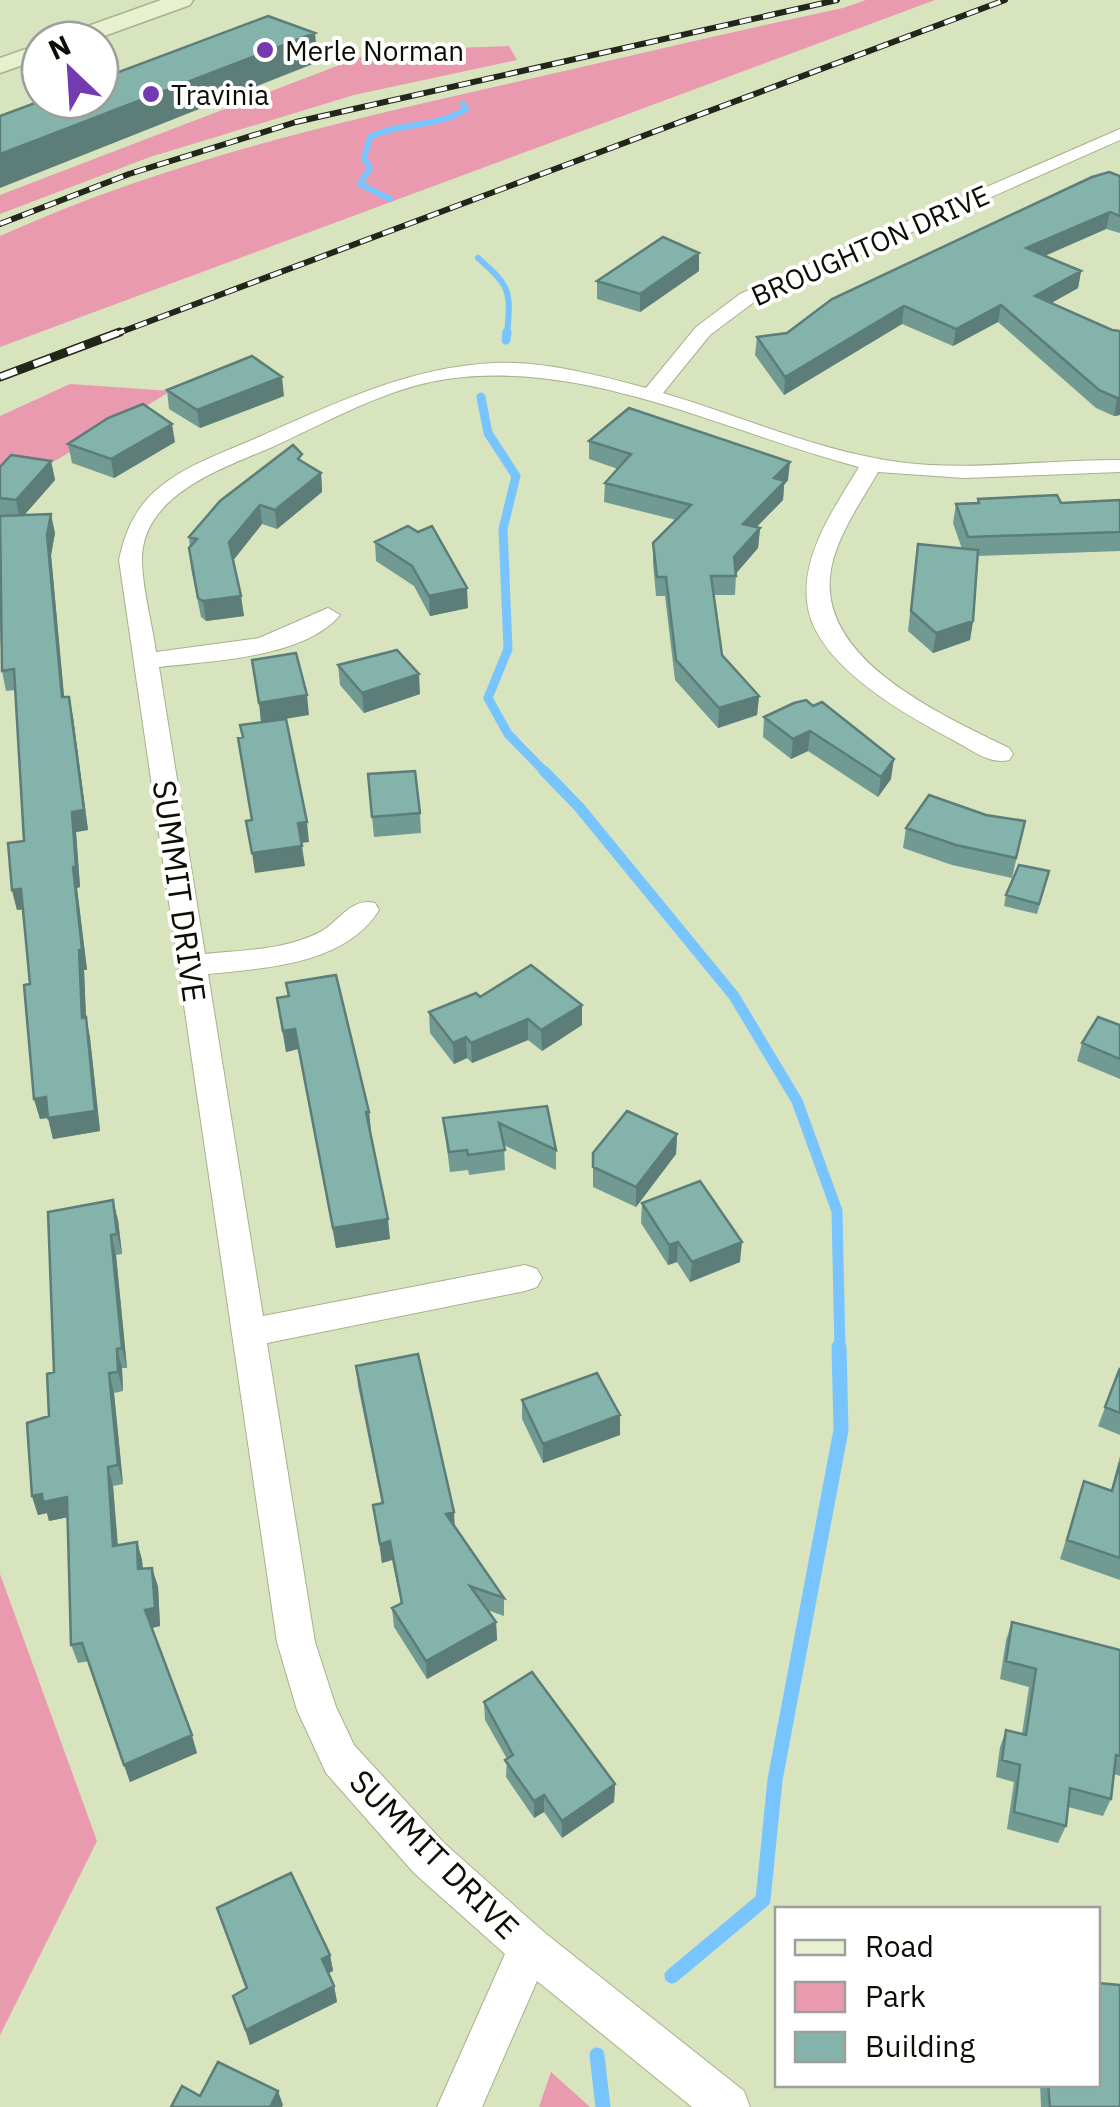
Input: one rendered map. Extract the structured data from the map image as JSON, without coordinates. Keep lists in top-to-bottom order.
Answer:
{
  "streets": {
    "street": ["BROUGHTON DRIVE", "SUMMIT DRIVE"]
  },
  "crossings": [
    ["BROUGHTON DRIVE", "SUMMIT DRIVE"]
  ],
  "places": ["Merle Norman", "Travinia"],
  "legend": ["Road", "Park", "Building"],
  "north": "top left"
}
